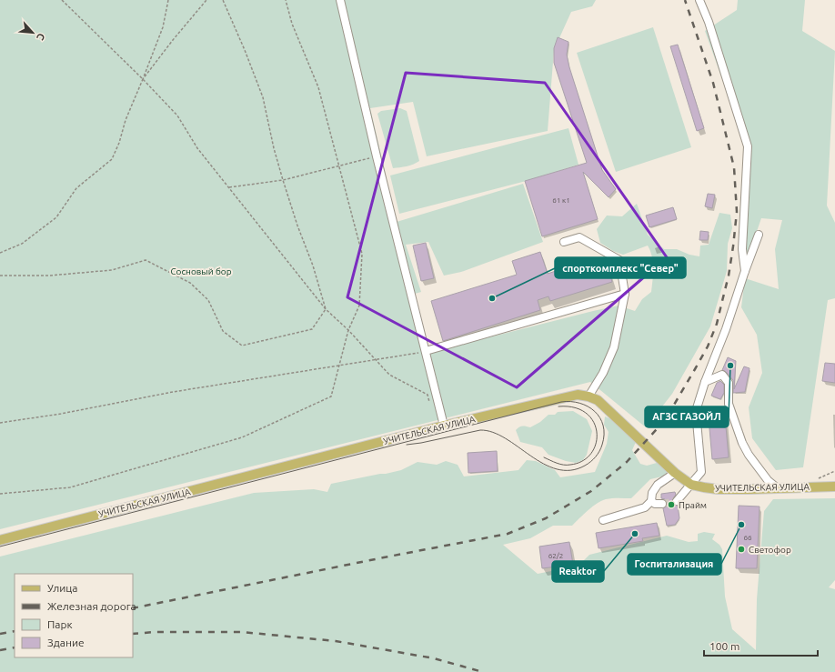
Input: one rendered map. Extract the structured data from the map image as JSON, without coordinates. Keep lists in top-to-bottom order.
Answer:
{
  "streets": {
    "main road": ["УЧИТЕЛЬСКАЯ УЛИЦА"]
  },
  "parks": ["Сосновый бор"],
  "places": [
    "спорткомплекс \"Север\"",
    "АГЗС ГАЗОЙЛ",
    "Прайм",
    "Госпитализация",
    "Reaktor",
    "Светофор"
  ],
  "house_numbers": ["61 к1", "66", "62/2"],
  "legend": [
    "Улица",
    "Железная дорога",
    "Парк",
    "Здание"
  ],
  "scale_bar": "100 m",
  "north": "bottom right"
}
